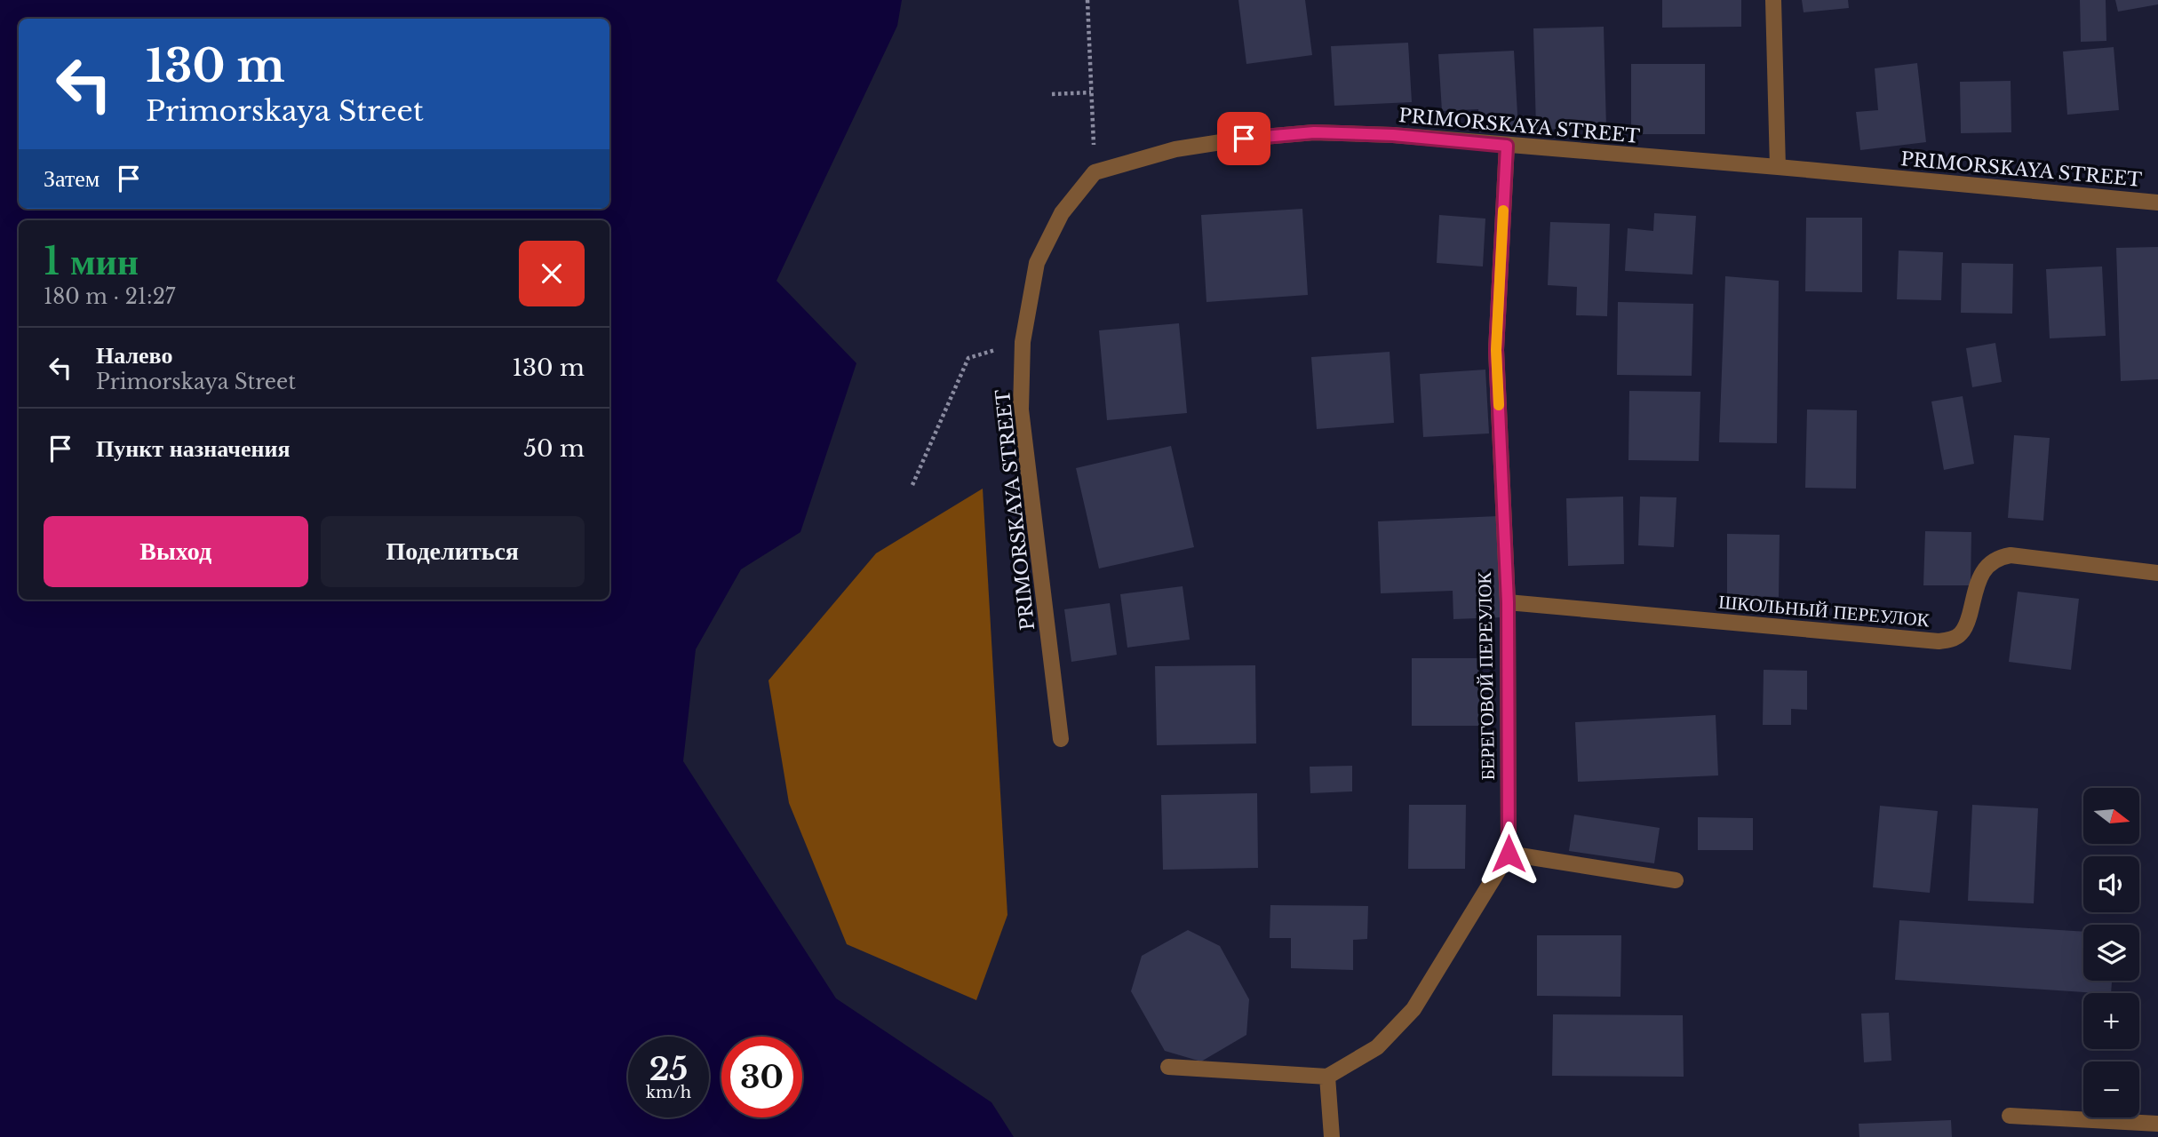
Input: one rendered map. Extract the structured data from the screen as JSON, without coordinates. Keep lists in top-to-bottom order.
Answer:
{
  "streets": {
    "street": ["PRIMORSKAYA STREET", "ШКОЛЬНЫЙ ПЕРЕУЛОК", "БЕРЕГОВОЙ ПЕРЕУЛОК"]
  },
  "crossings": [
    ["PRIMORSKAYA STREET", "БЕРЕГОВОЙ ПЕРЕУЛОК"],
    ["ШКОЛЬНЫЙ ПЕРЕУЛОК", "БЕРЕГОВОЙ ПЕРЕУЛОК"]
  ],
  "north": "right",
  "page": {
    "turn": ["130 m", "Primorskaya Street"],
    "then": "Затем",
    "heading": ["1 мин", "180 m · 21:27"],
    "list": [
      {
        "name": "Налево",
        "note": "Primorskaya Street",
        "value": "130 m"
      },
      {
        "name": "Пункт назначения",
        "value": "50 m"
      }
    ],
    "buttons": ["Выход", "Поделиться"],
    "map_buttons": ["+", "−"],
    "speed": "25 km/h",
    "limit": "30"
  }
}
